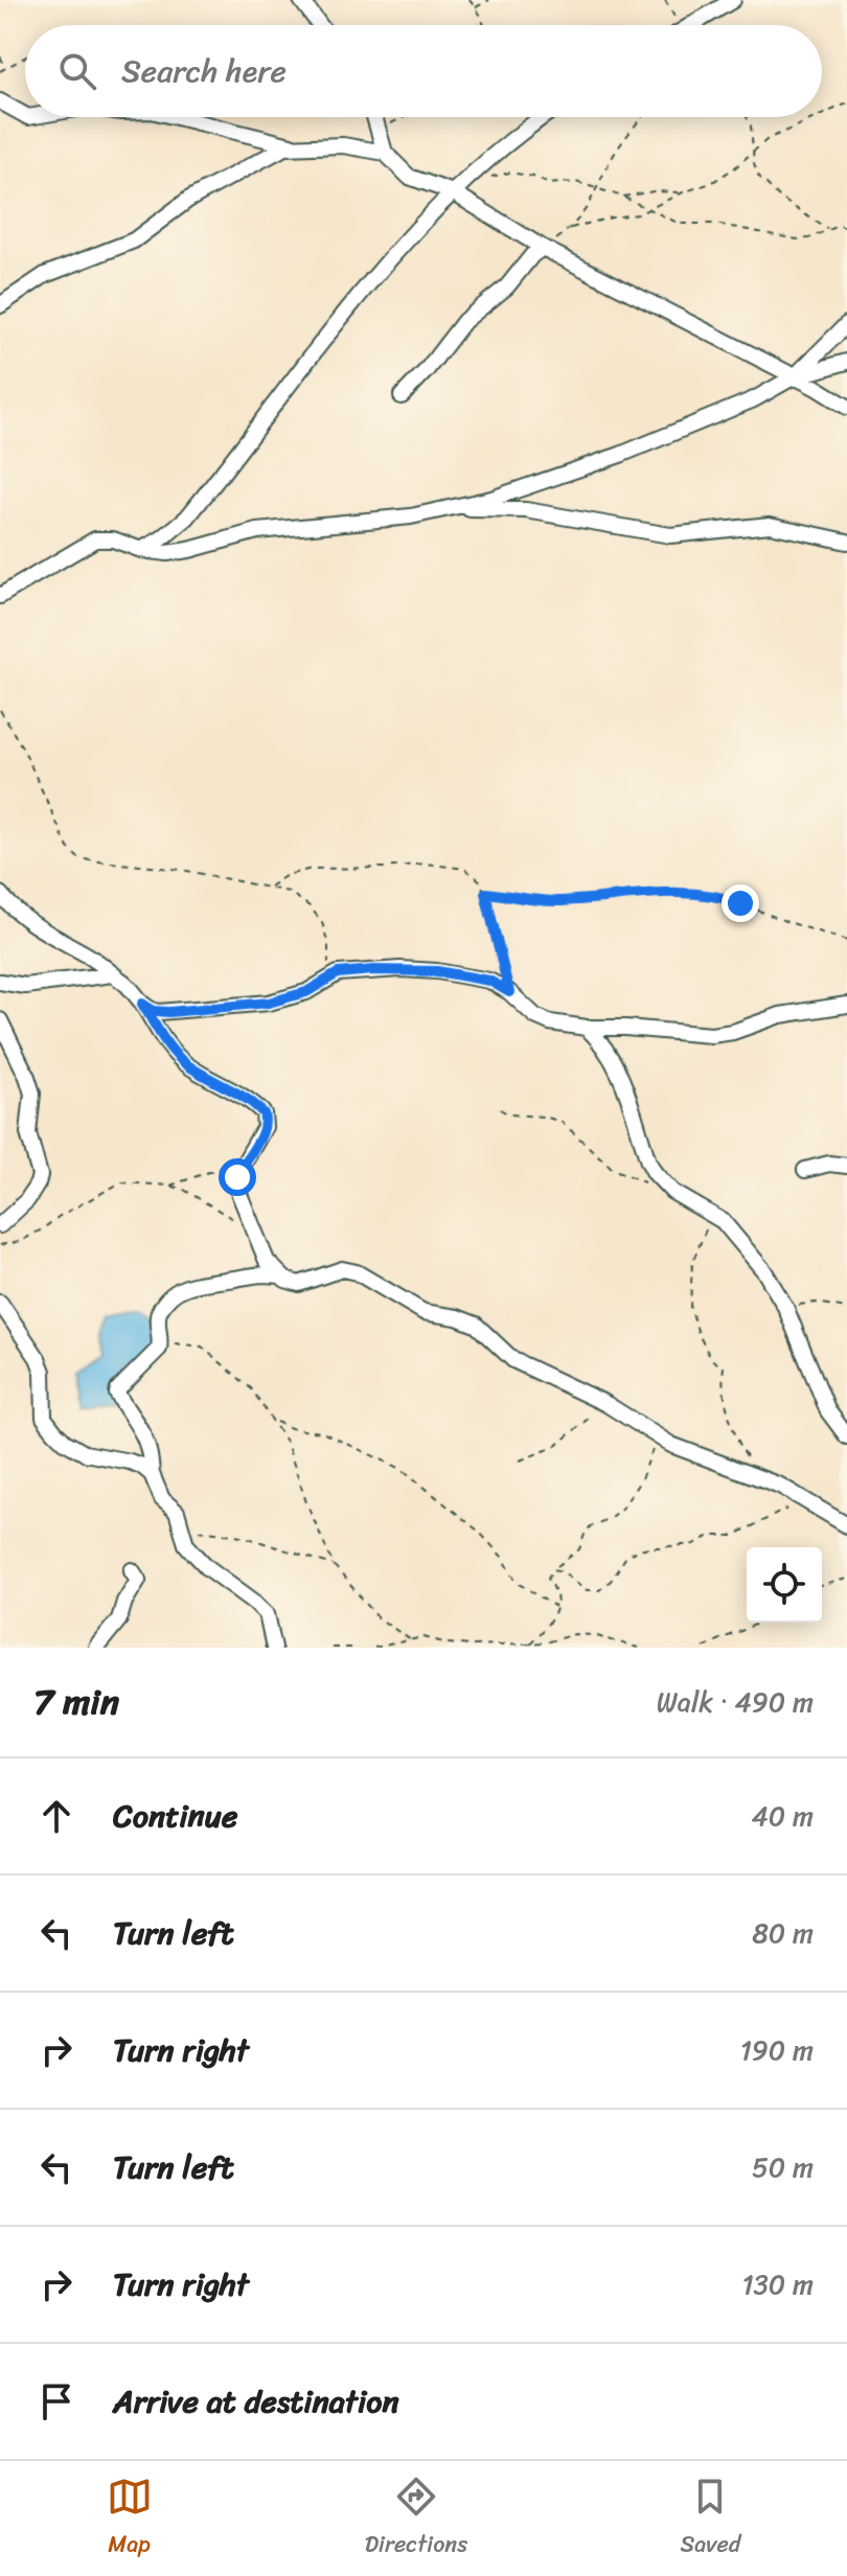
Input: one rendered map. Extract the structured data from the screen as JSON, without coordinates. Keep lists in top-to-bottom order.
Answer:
{
  "page": {
    "search": "Search here",
    "heading": ["7 min", "Walk · 490 m"],
    "list": [
      ["Continue", "40 m"],
      ["Turn left", "80 m"],
      ["Turn right", "190 m"],
      ["Turn left", "50 m"],
      ["Turn right", "130 m"],
      "Arrive at destination"
    ],
    "nav": ["Map", "Directions", "Saved"]
  }
}
